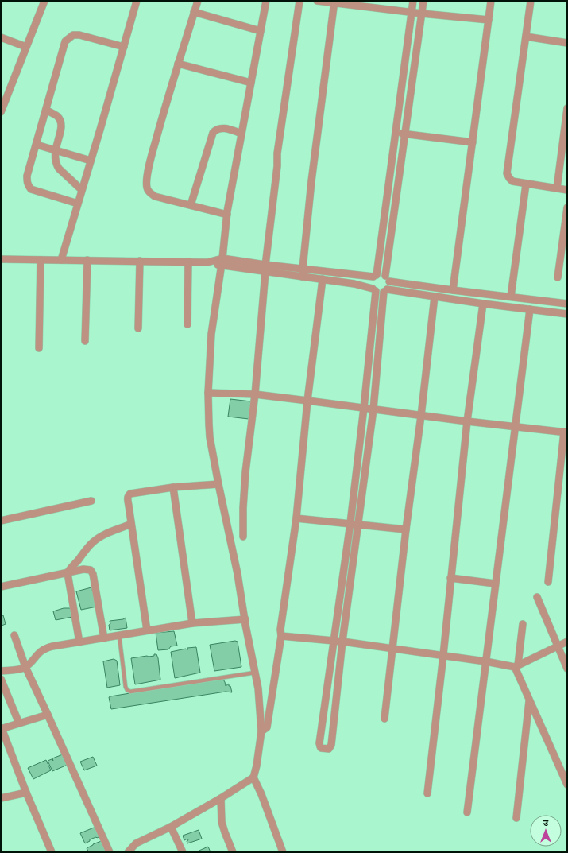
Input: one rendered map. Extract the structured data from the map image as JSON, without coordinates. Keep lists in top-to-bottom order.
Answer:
{
  "north": "top"
}
